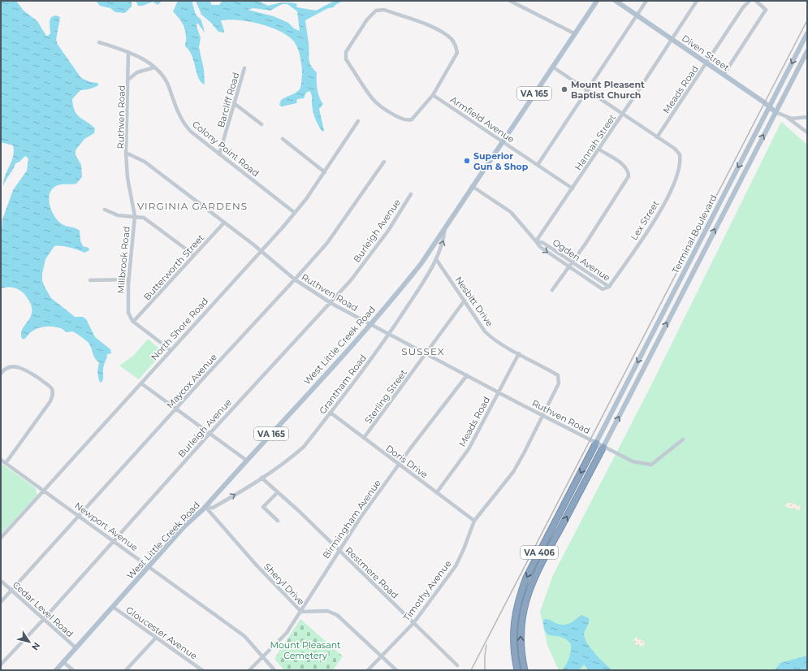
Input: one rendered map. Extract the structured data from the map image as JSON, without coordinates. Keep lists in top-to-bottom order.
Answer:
{
  "streets": {
    "highway": ["VA 406"],
    "main road": [
      "Diven Street",
      "VA 165",
      "Terminal Boulevard",
      "West Little Creek Road"
    ],
    "street": [
      "Meads Road",
      "Barcliff Road",
      "Ruthven Road",
      "Armfield Avenue",
      "Hannah Street",
      "Colony Point Road",
      "Lex Street",
      "Burleigh Avenue",
      "Millbrook Road",
      "Ogden Avenue",
      "Butterworth Street",
      "Nesbitt Drive",
      "North Shore Road",
      "Maycox Avenue",
      "Grantham Road",
      "Sterling Street",
      "Doris Drive",
      "Birmingham Avenue",
      "Newport Avenue",
      "Restmere Road",
      "Sheryl Drive",
      "Timothy Avenue",
      "Cedar Level Road",
      "Gloucester Avenue"
    ]
  },
  "crossings": [
    ["Diven Street", "Meads Road"],
    ["Diven Street", "Hannah Street"],
    ["Diven Street", "Terminal Boulevard"],
    ["Meads Road", "Ruthven Road"],
    ["Meads Road", "Lex Street"],
    ["Meads Road", "Nesbitt Drive"],
    ["Meads Road", "Doris Drive"],
    ["Barcliff Road", "Colony Point Road"],
    ["Ruthven Road", "Colony Point Road"],
    ["Ruthven Road", "Burleigh Avenue"],
    ["Ruthven Road", "Terminal Boulevard"],
    ["Ruthven Road", "Millbrook Road"],
    ["Ruthven Road", "Butterworth Street"],
    ["Ruthven Road", "North Shore Road"],
    ["Ruthven Road", "West Little Creek Road"],
    ["Ruthven Road", "Maycox Avenue"],
    ["Ruthven Road", "Grantham Road"],
    ["Ruthven Road", "Sterling Street"],
    ["Ruthven Road", "Birmingham Avenue"],
    ["Ruthven Road", "VA 406"],
    ["Ruthven Road", "Timothy Avenue"],
    ["Armfield Avenue", "Hannah Street"],
    ["Armfield Avenue", "West Little Creek Road"],
    ["Hannah Street", "Ogden Avenue"],
    ["Colony Point Road", "North Shore Road"],
    ["Lex Street", "Ogden Avenue"],
    ["Burleigh Avenue", "Newport Avenue"],
    ["Burleigh Avenue", "Cedar Level Road"],
    ["Terminal Boulevard", "VA 406"],
    ["Millbrook Road", "Butterworth Street"],
    ["Millbrook Road", "North Shore Road"],
    ["Ogden Avenue", "West Little Creek Road"],
    ["Nesbitt Drive", "Grantham Road"],
    ["Nesbitt Drive", "Sterling Street"],
    ["Nesbitt Drive", "Timothy Avenue"],
    ["North Shore Road", "Newport Avenue"],
    ["West Little Creek Road", "Grantham Road"],
    ["West Little Creek Road", "Newport Avenue"],
    ["West Little Creek Road", "Sheryl Drive"],
    ["West Little Creek Road", "Cedar Level Road"],
    ["West Little Creek Road", "Gloucester Avenue"],
    ["Maycox Avenue", "Newport Avenue"],
    ["Maycox Avenue", "Cedar Level Road"],
    ["Grantham Road", "Doris Drive"],
    ["Grantham Road", "Restmere Road"],
    ["Grantham Road", "Sheryl Drive"],
    ["Sterling Street", "Doris Drive"],
    ["Doris Drive", "Birmingham Avenue"],
    ["Doris Drive", "Timothy Avenue"],
    ["Birmingham Avenue", "Newport Avenue"],
    ["Birmingham Avenue", "Restmere Road"],
    ["Birmingham Avenue", "Sheryl Drive"],
    ["Restmere Road", "Timothy Avenue"],
    ["Sheryl Drive", "Timothy Avenue"]
  ],
  "districts": ["VIRGINIA GARDENS", "SUSSEX"],
  "parks": ["Mount Pleasant Cemetery"],
  "places": ["Mount Pleasent Baptist Church", "Superior Gun & Shop"],
  "north": "bottom right"
}
